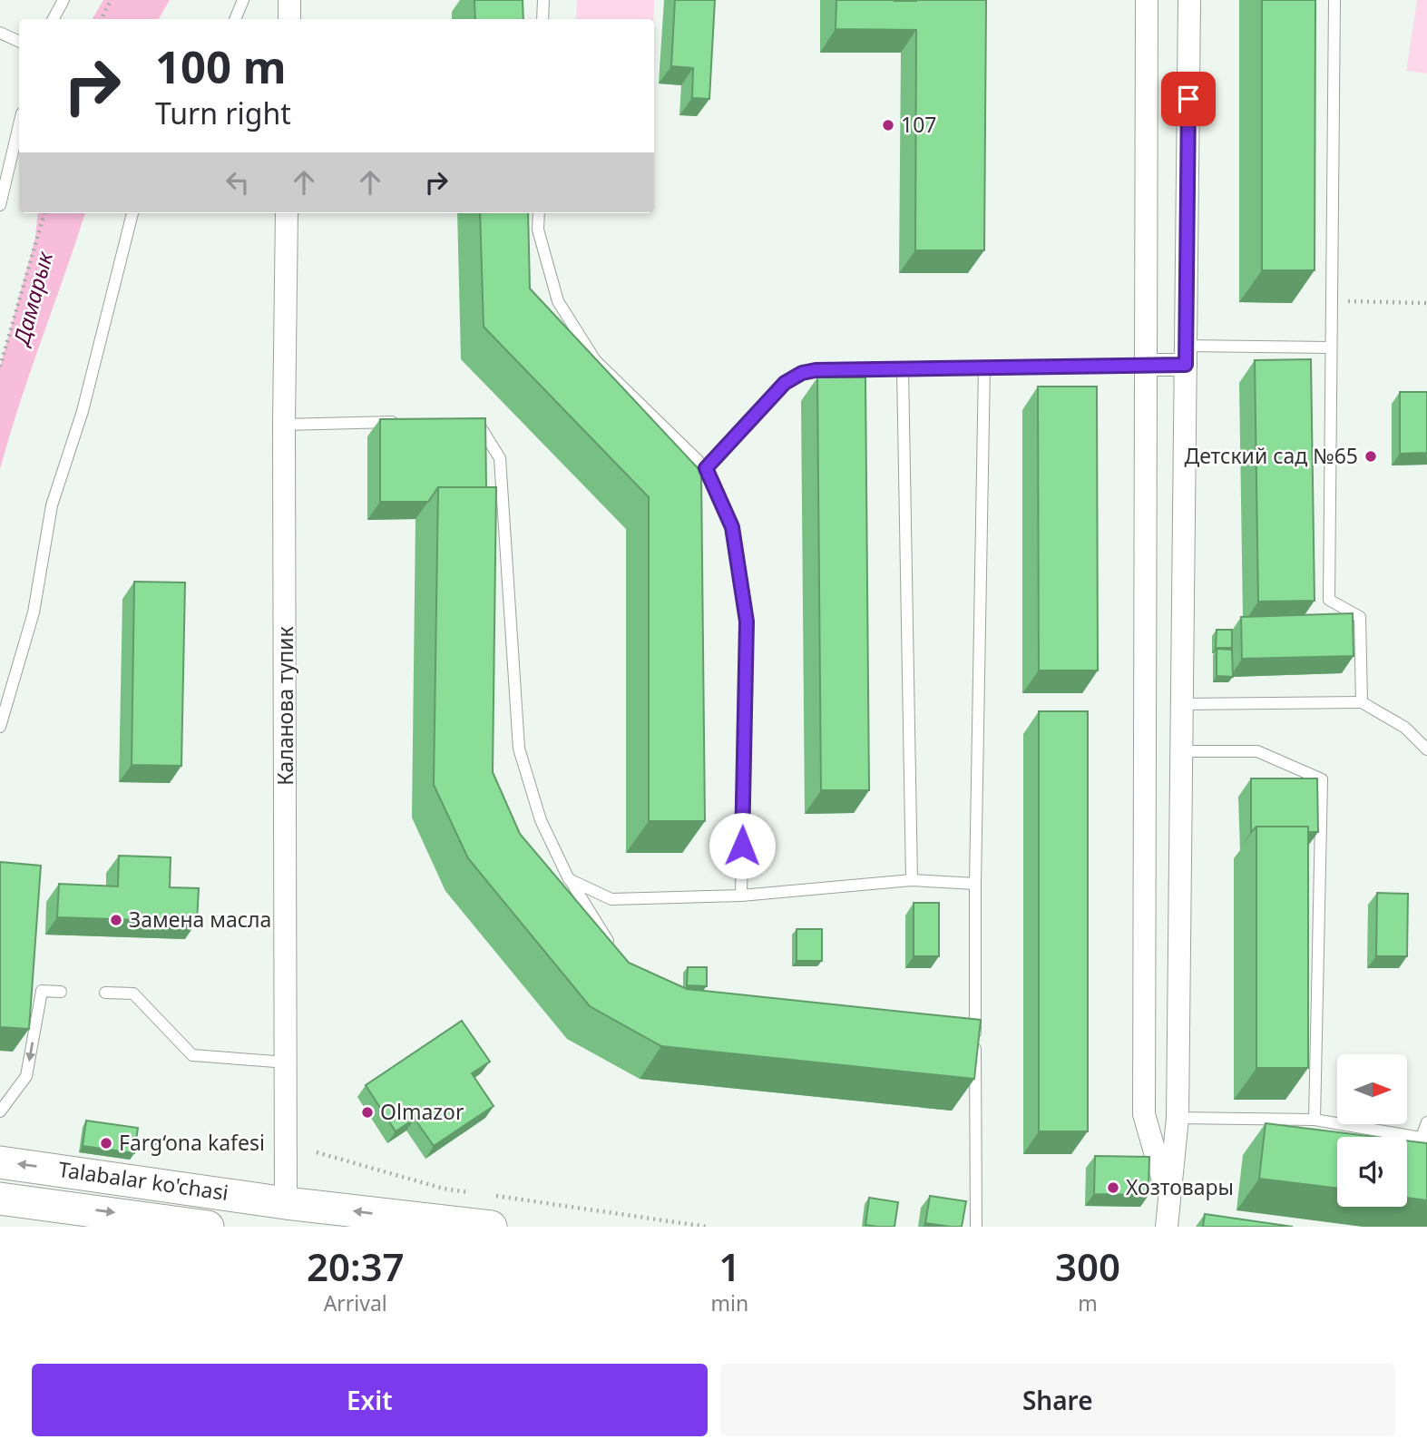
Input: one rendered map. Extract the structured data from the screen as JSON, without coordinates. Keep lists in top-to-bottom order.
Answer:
{
  "streets": {
    "main road": ["Talabalar ko'chasi"],
    "street": ["Каланова тупик"]
  },
  "crossings": [
    ["Каланова тупик", "Talabalar ko'chasi"]
  ],
  "water": ["Дамарык"],
  "places": [
    "107",
    "Детский сад №65",
    "Замена масла",
    "Olmazor",
    "Farg‘ona kafesi",
    "Хозтовары"
  ],
  "north": "right",
  "page": {
    "turn": ["100 m", "Turn right"],
    "eta": [
      "20:37",
      "Arrival",
      "1",
      "min",
      "300",
      "m"
    ],
    "buttons": ["Exit", "Share"]
  }
}
